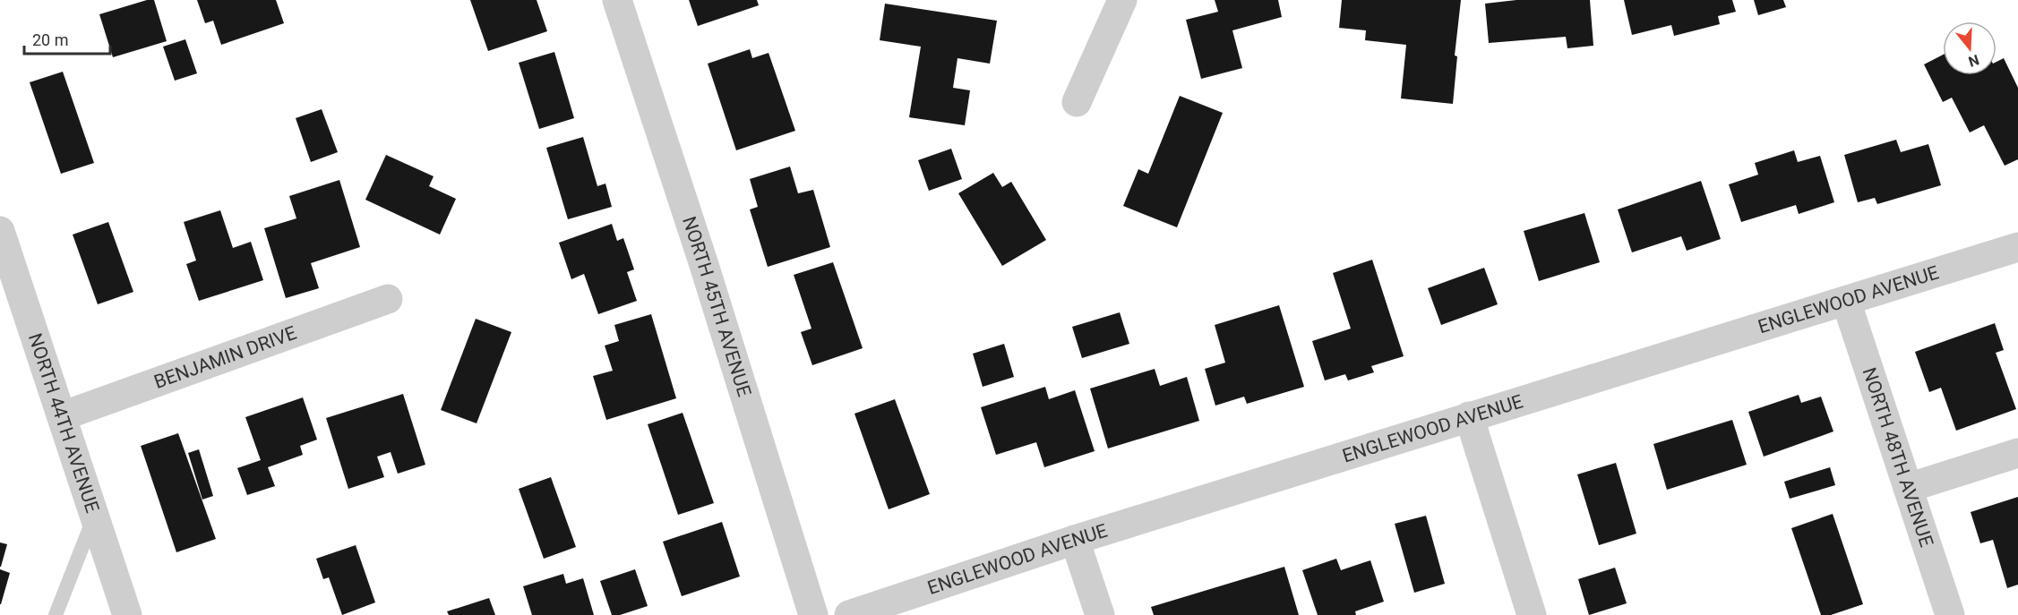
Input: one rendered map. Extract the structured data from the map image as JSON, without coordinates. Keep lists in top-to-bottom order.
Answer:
{
  "streets": {
    "street": [
      "ENGLEWOOD AVENUE",
      "NORTH 45TH AVENUE",
      "BENJAMIN DRIVE",
      "NORTH 44TH AVENUE",
      "NORTH 48TH AVENUE"
    ]
  },
  "crossings": [
    ["ENGLEWOOD AVENUE", "NORTH 48TH AVENUE"],
    ["BENJAMIN DRIVE", "NORTH 44TH AVENUE"]
  ],
  "scale_bar": "20 m",
  "north": "bottom"
}
